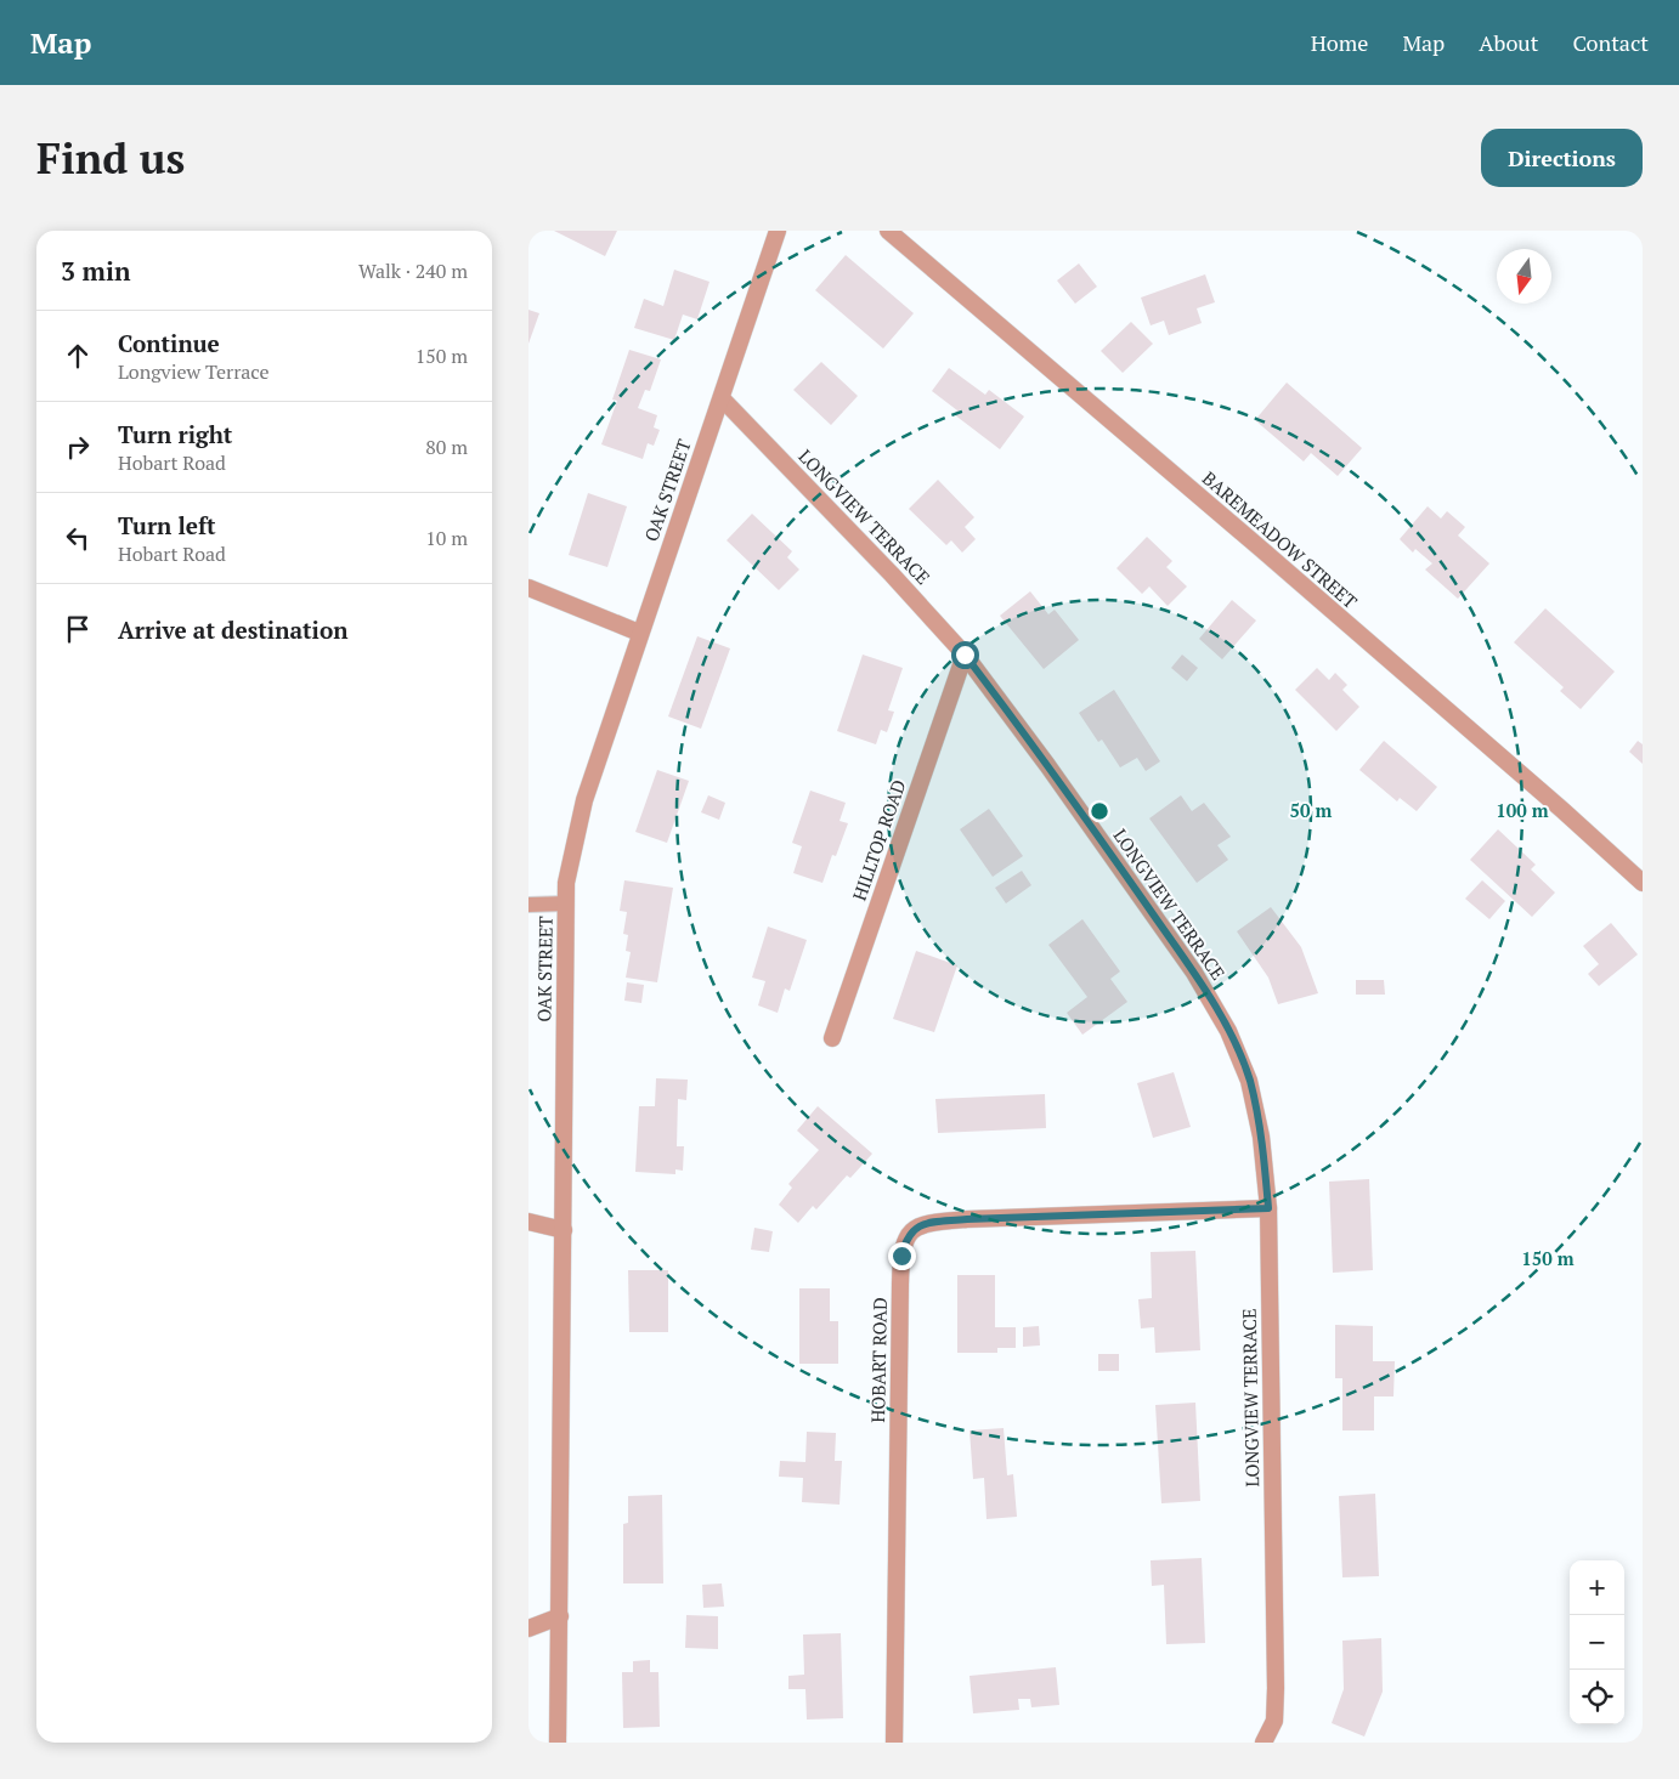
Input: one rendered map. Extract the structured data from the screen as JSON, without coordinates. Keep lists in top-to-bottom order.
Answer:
{
  "streets": {
    "street": [
      "OAK STREET",
      "LONGVIEW TERRACE",
      "BAREMEADOW STREET",
      "HILLTOP ROAD",
      "HOBART ROAD"
    ]
  },
  "crossings": [
    ["OAK STREET", "LONGVIEW TERRACE"],
    ["LONGVIEW TERRACE", "HILLTOP ROAD"],
    ["LONGVIEW TERRACE", "HOBART ROAD"]
  ],
  "north": "bottom",
  "page": {
    "header": "Map",
    "nav": [
      "Home",
      "Map",
      "About",
      "Contact"
    ],
    "buttons": "Directions",
    "title": "Find us",
    "heading": ["3 min", "Walk · 240 m"],
    "list": [
      ["Continue", "Longview Terrace", "150 m"],
      ["Turn right", "Hobart Road", "80 m"],
      ["Turn left", "Hobart Road", "10 m"],
      "Arrive at destination"
    ],
    "map_buttons": ["+", "−"]
  },
  "rings": ["50 m", "100 m", "150 m"]
}
